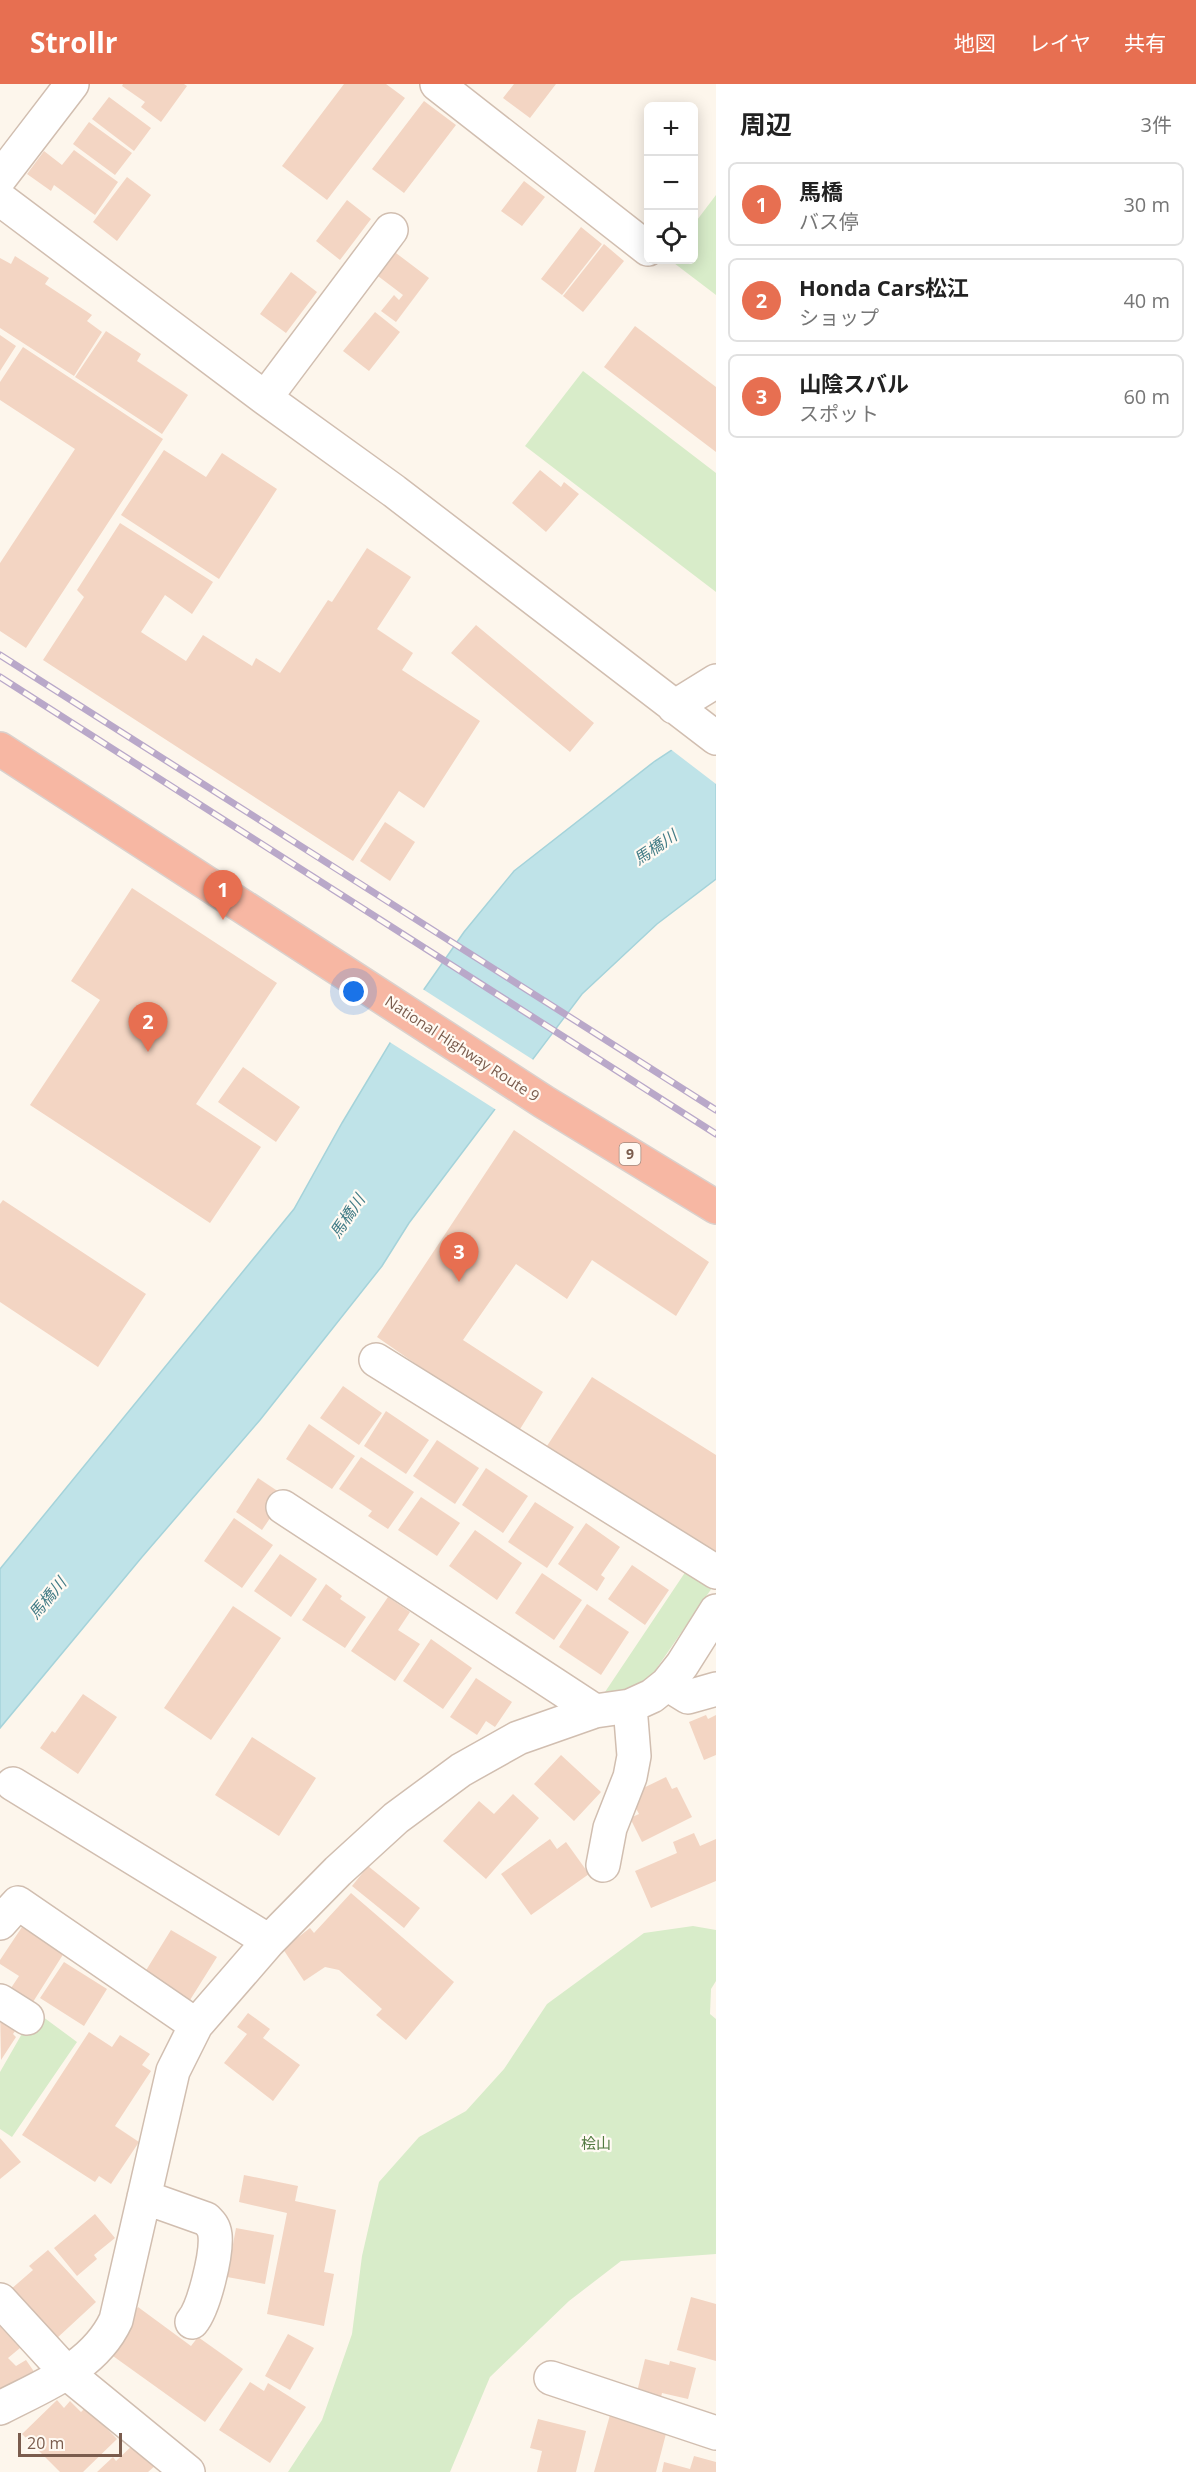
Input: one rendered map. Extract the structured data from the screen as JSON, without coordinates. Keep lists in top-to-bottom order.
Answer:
{
  "streets": {
    "highway": ["National Highway Route 9", "9"]
  },
  "water": ["馬橋川"],
  "parks": ["桧山"],
  "scale_bar": "20 m",
  "page": {
    "header": "Strollr",
    "nav": ["地図", "レイヤ", "共有"],
    "heading": ["周辺", "3件"],
    "map_buttons": ["+", "−"],
    "list": [
      {
        "mark": "1",
        "name": "馬橋",
        "note": "バス停",
        "value": "30 m"
      },
      {
        "mark": "2",
        "name": "Honda Cars松江",
        "note": "ショップ",
        "value": "40 m"
      },
      {
        "mark": "3",
        "name": "山陰スバル",
        "note": "スポット",
        "value": "60 m"
      }
    ],
    "pins": ["1", "2", "3"],
    "scale": "20 m"
  }
}
